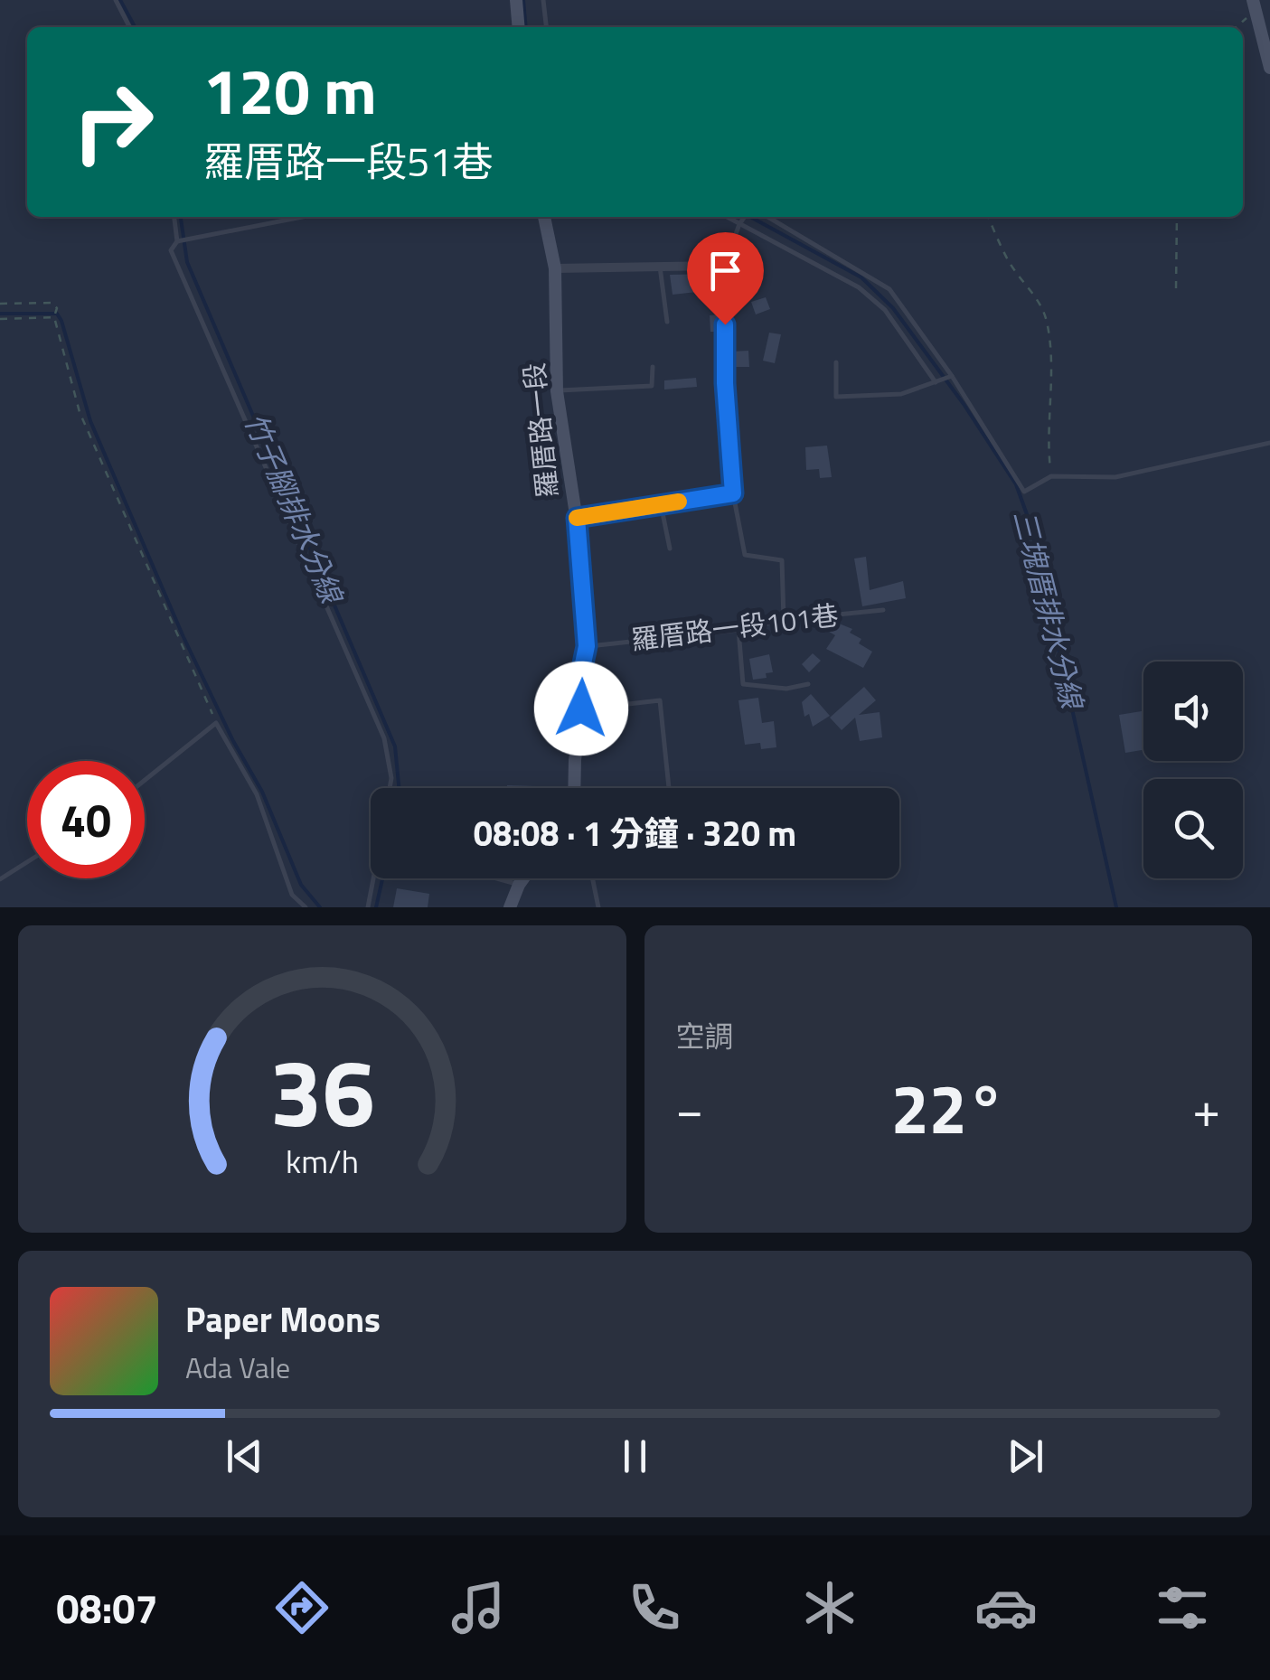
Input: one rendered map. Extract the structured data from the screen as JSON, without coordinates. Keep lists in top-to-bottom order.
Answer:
{
  "streets": {
    "street": ["羅厝路一段"],
    "lane": ["羅厝路一段101巷"]
  },
  "crossings": [
    ["羅厝路一段", "羅厝路一段101巷"]
  ],
  "water": ["竹子腳排水分線", "三塊厝排水分線"],
  "page": {
    "turn": ["120 m", "羅厝路一段51巷"],
    "limit": "40",
    "trip": "08:08 · 1 分鐘 · 320 m",
    "tile": "空調",
    "heat": ["−", "22°", "+"],
    "song": ["Paper Moons", "Ada Vale"],
    "tabs": "08:07",
    "gauge": ["36", "km/h"]
  }
}
